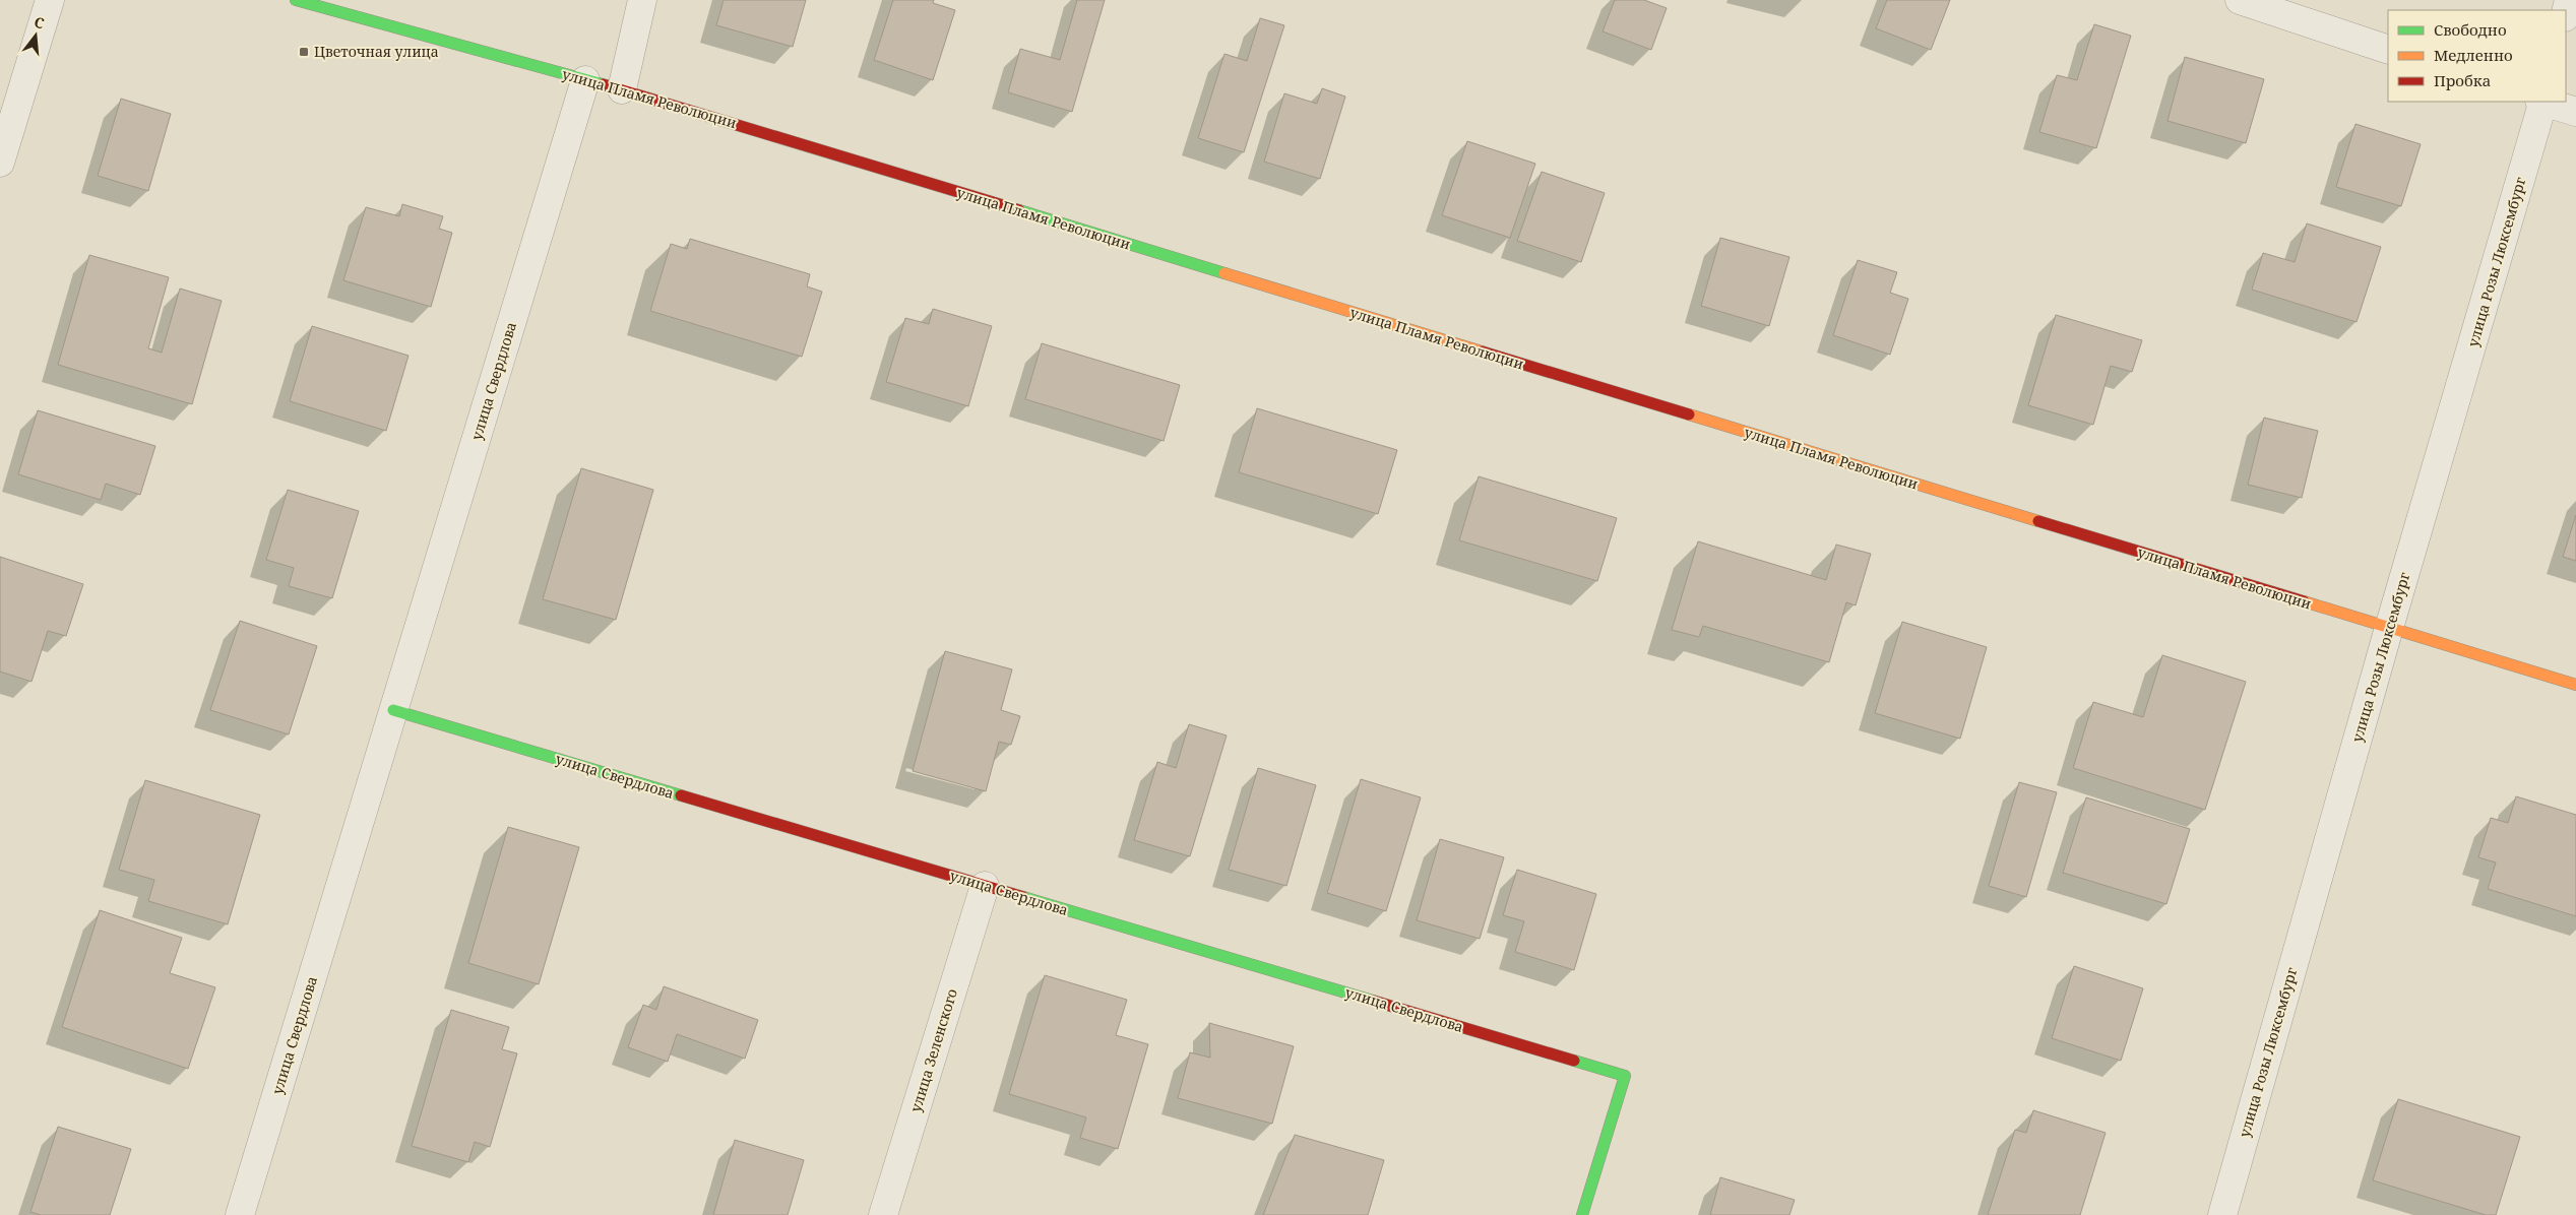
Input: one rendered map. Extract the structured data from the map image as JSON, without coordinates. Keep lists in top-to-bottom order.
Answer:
{
  "streets": {
    "street": [
      "улица Пламя Революции",
      "улица Розы Люксембург",
      "улица Свердлова",
      "улица Зеленского"
    ]
  },
  "crossings": [
    ["улица Пламя Революции", "улица Розы Люксембург"],
    ["улица Пламя Революции", "улица Свердлова"],
    ["улица Свердлова", "улица Зеленского"]
  ],
  "places": {
    "transit": ["Цветочная улица"]
  },
  "legend": ["Свободно", "Медленно", "Пробка"],
  "north": "top"
}
